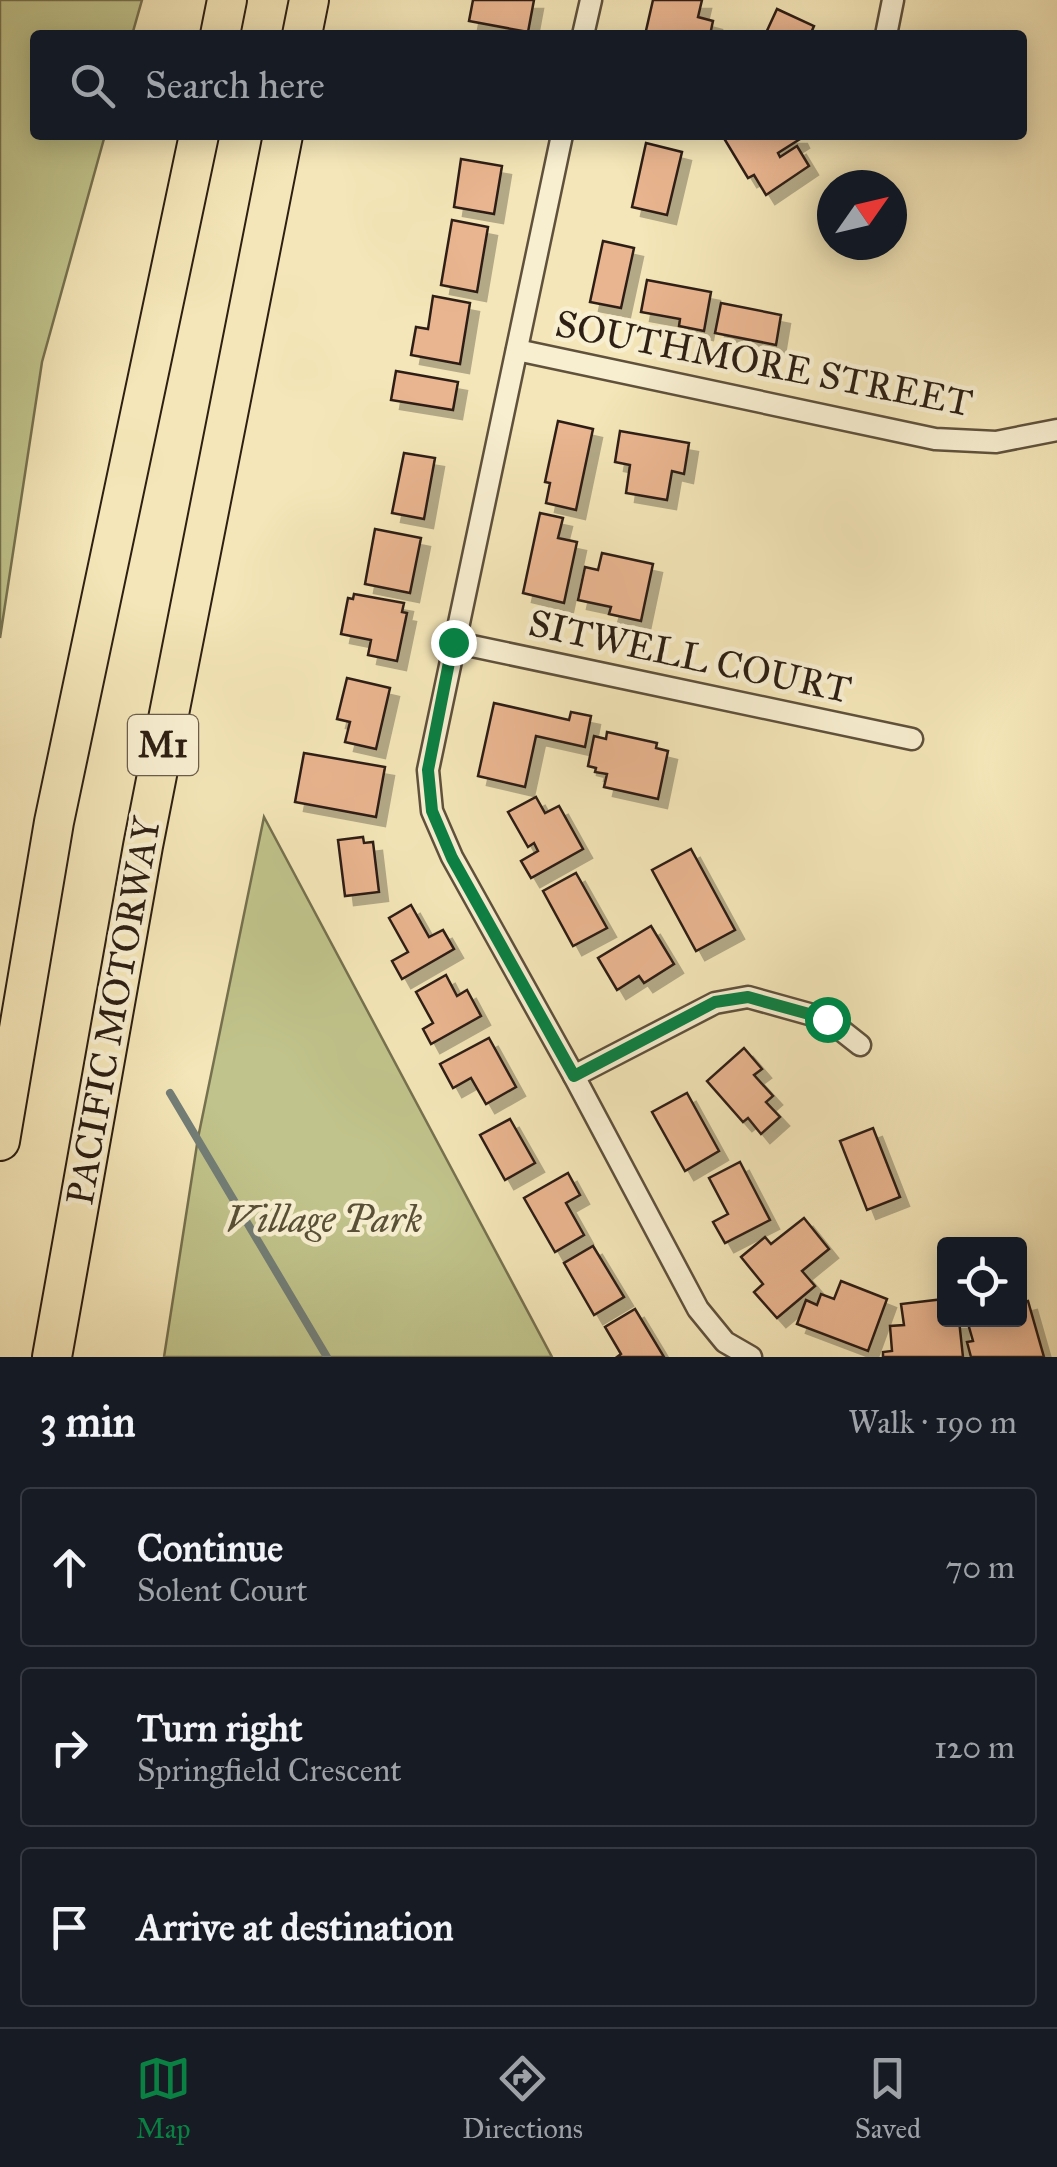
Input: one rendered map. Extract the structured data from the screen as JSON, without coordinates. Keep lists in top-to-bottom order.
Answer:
{
  "streets": {
    "highway": ["M1", "PACIFIC MOTORWAY"],
    "street": ["SOUTHMORE STREET", "SITWELL COURT"]
  },
  "parks": ["Village Park"],
  "north": "top right",
  "page": {
    "search": "Search here",
    "heading": ["3 min", "Walk · 190 m"],
    "list": [
      ["Continue", "Solent Court", "70 m"],
      ["Turn right", "Springfield Crescent", "120 m"],
      "Arrive at destination"
    ],
    "nav": ["Map", "Directions", "Saved"]
  }
}
